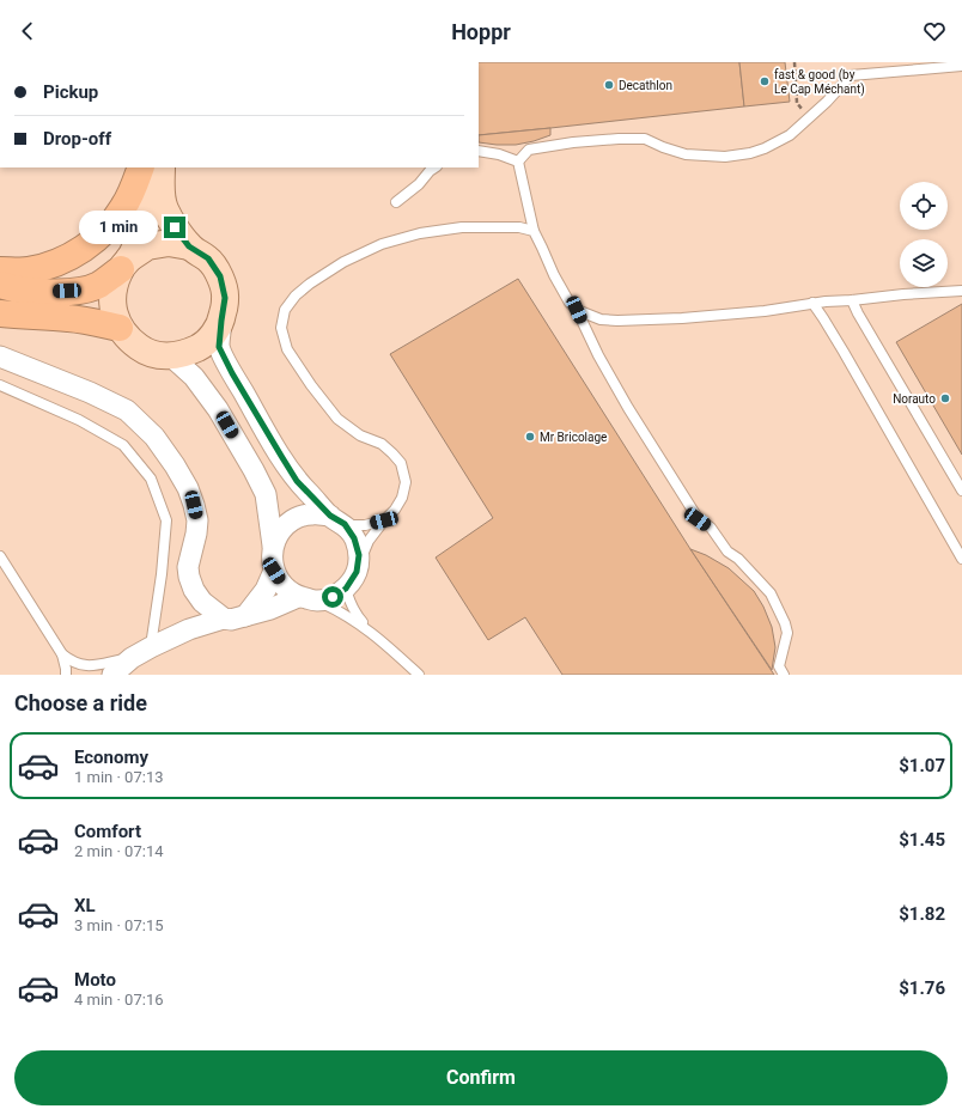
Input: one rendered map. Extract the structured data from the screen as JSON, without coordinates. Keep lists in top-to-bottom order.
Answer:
{
  "places": [
    "fast & good (by Le Cap Méchant)",
    "Decathlon",
    "Norauto",
    "Mr Bricolage"
  ],
  "page": {
    "header": "Hoppr",
    "banner": ["Pickup", "Drop-off"],
    "bubble": "1 min",
    "heading": "Choose a ride",
    "list": [
      {
        "name": "Economy",
        "note": "1 min · 07:13",
        "value": "$1.07"
      },
      {
        "name": "Comfort",
        "note": "2 min · 07:14",
        "value": "$1.45"
      },
      {
        "name": "XL",
        "note": "3 min · 07:15",
        "value": "$1.82"
      },
      {
        "name": "Moto",
        "note": "4 min · 07:16",
        "value": "$1.76"
      }
    ],
    "buttons": "Confirm"
  }
}
